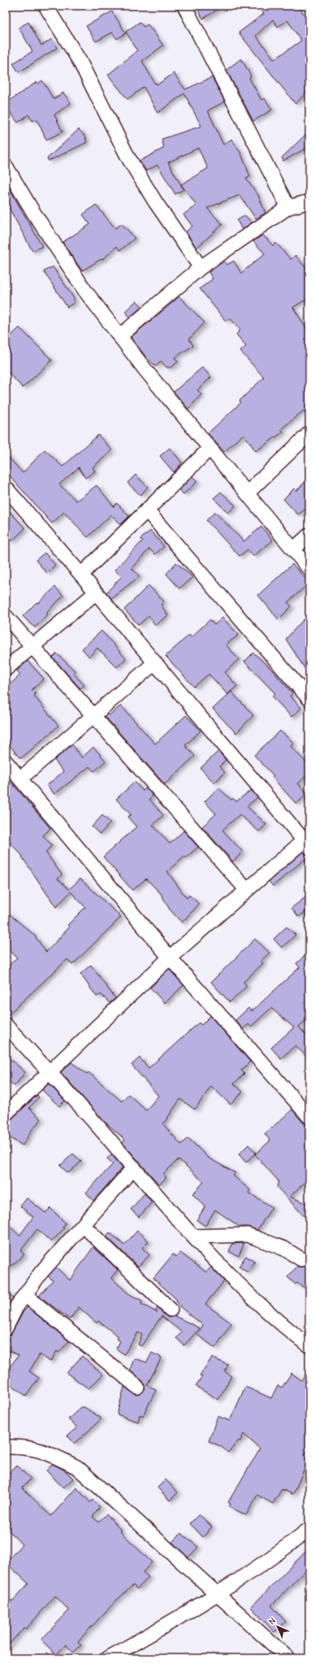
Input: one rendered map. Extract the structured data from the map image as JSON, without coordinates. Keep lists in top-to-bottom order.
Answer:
{
  "north": "top left"
}
